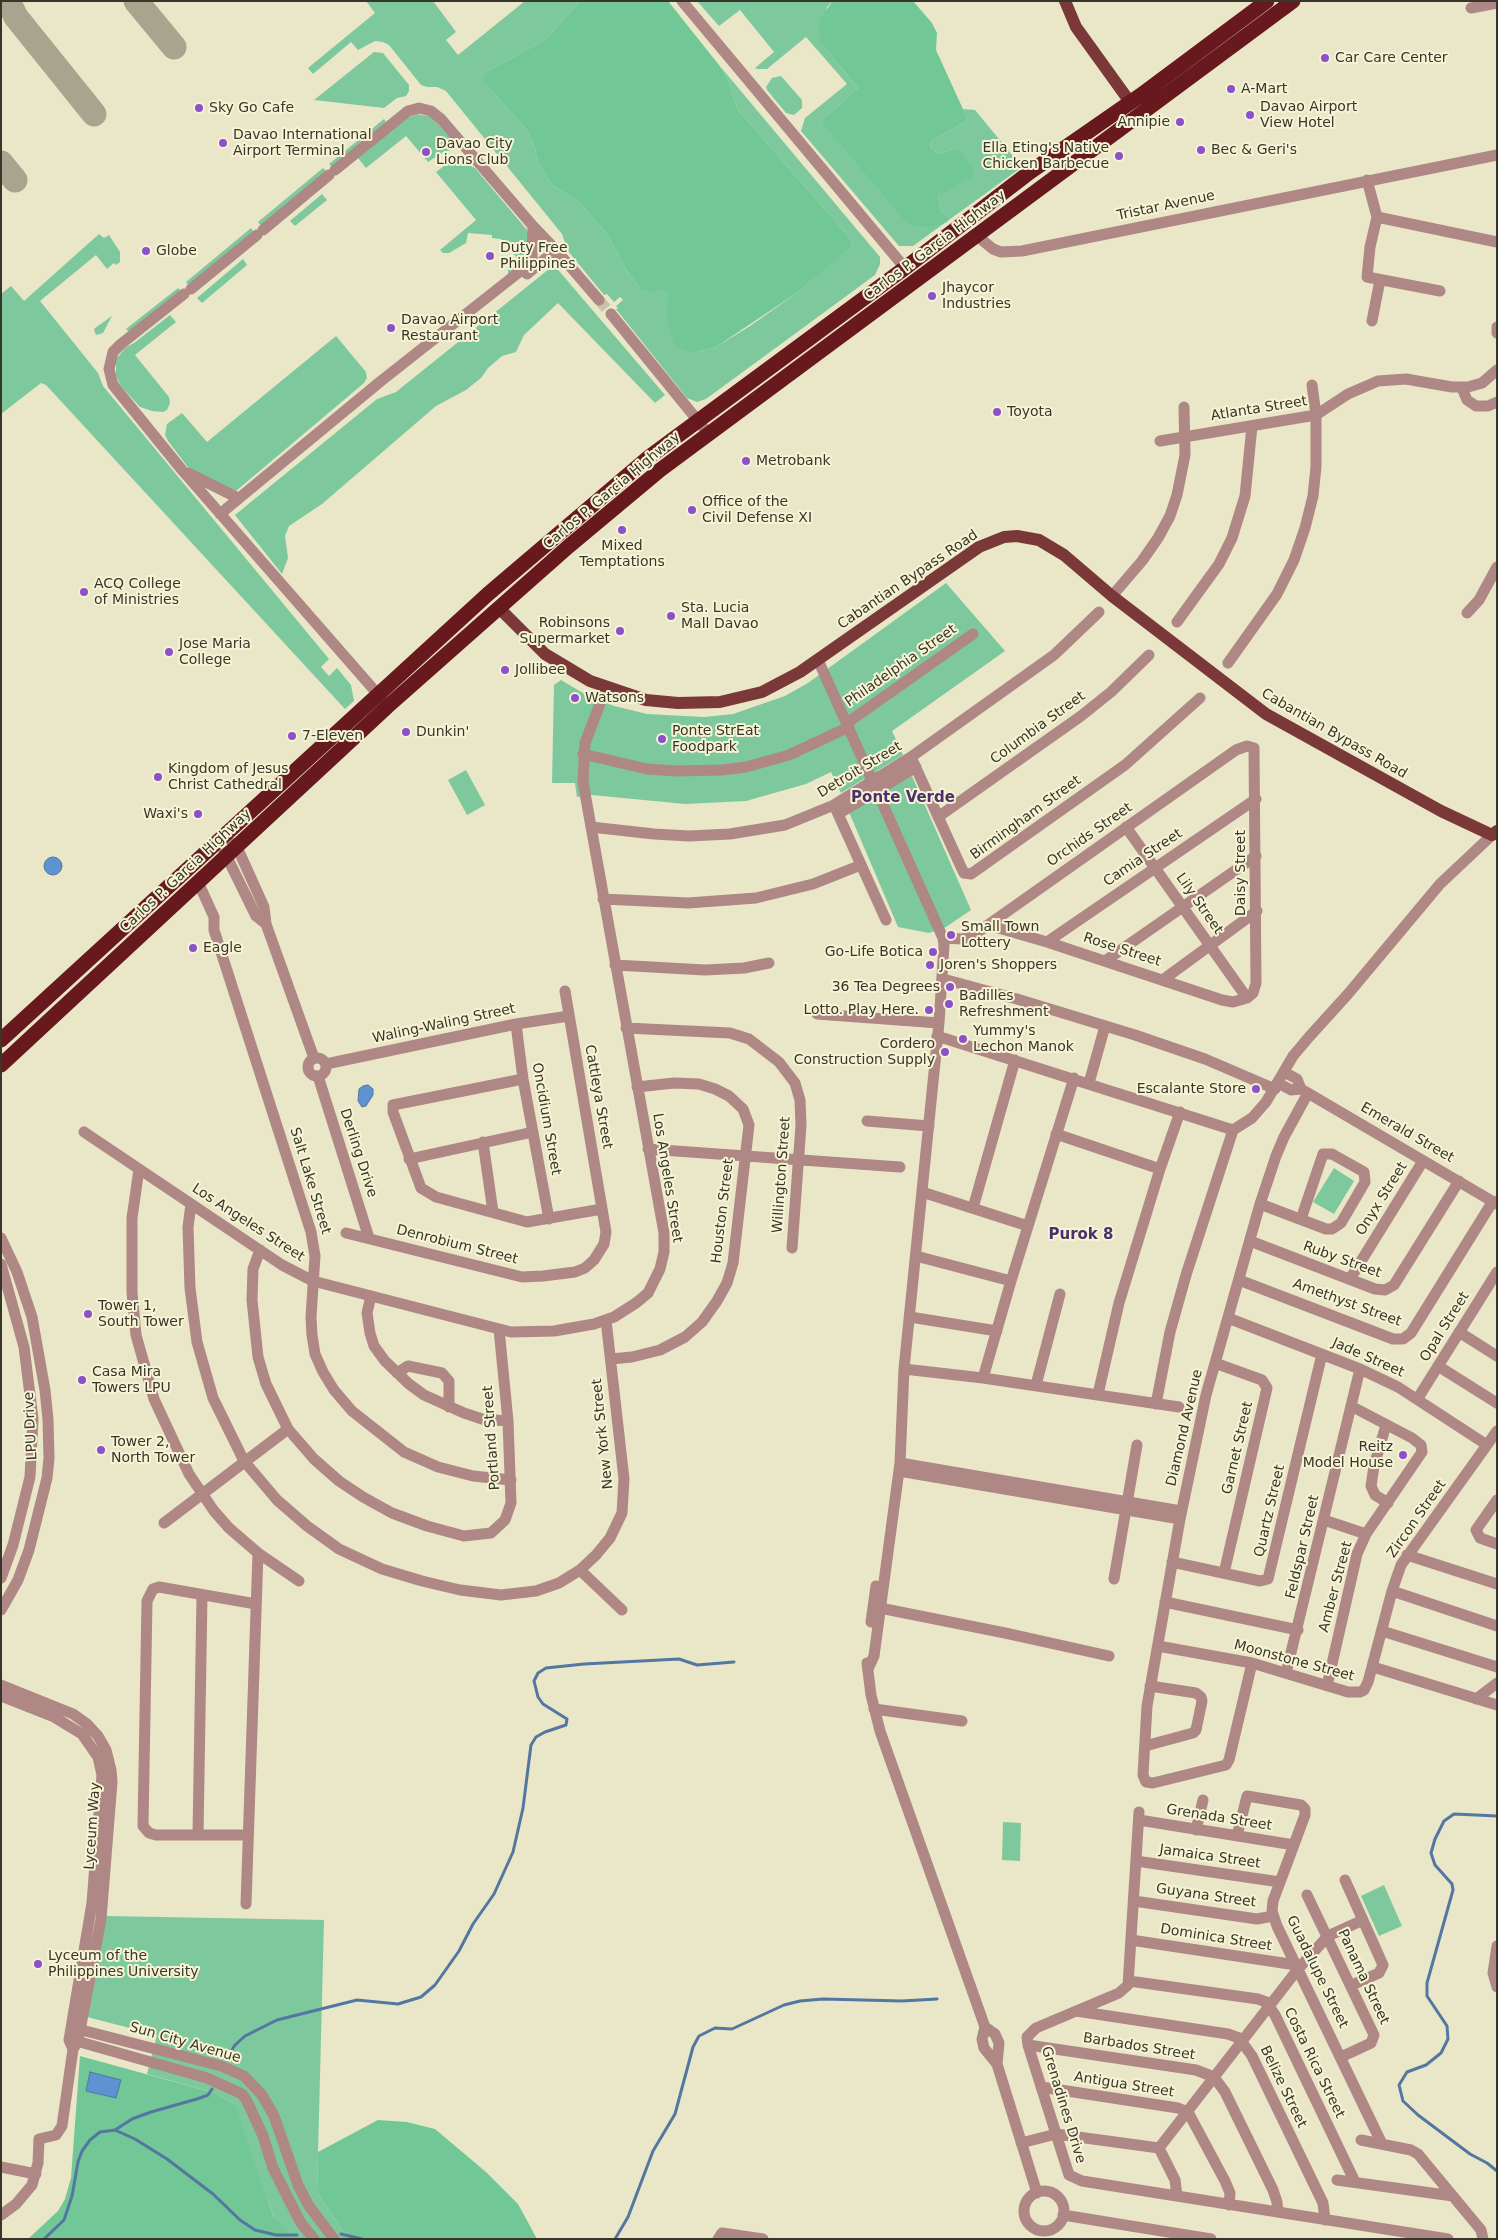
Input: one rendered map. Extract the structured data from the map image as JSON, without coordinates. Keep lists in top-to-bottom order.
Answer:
{
  "streets": {
    "highway": ["Carlos P. Garcia Highway"],
    "main road": ["Cabantian Bypass Road"],
    "street": [
      "Tristar Avenue",
      "Atlanta Street",
      "Philadelphia Street",
      "Columbia Street",
      "Detroit Street",
      "Birmingham Street",
      "Orchids Street",
      "Camia Street",
      "Daisy Street",
      "Lily Street",
      "Rose Street",
      "Waling-Waling Street",
      "Cattleya Street",
      "Oncidium Street",
      "Emerald Street",
      "Derling Drive",
      "Willington Street",
      "Los Angeles Street",
      "Salt Lake Street",
      "Onyx Street",
      "Houston Street",
      "Denrobium Street",
      "Ruby Street",
      "Amethyst Street",
      "Opal Street",
      "Jade Street",
      "LPU Drive",
      "Diamond Avenue",
      "New York Street",
      "Portland Street",
      "Garnet Street",
      "Quartz Street",
      "Zircon Street",
      "Feldspar Street",
      "Amber Street",
      "Moonstone Street",
      "Grenada Street",
      "Lyceum Way",
      "Jamaica Street",
      "Guyana Street",
      "Dominica Street",
      "Guadalupe Street",
      "Panama Street",
      "Sun City Avenue",
      "Barbados Street",
      "Costa Rica Street",
      "Antigua Street",
      "Belize Street",
      "Grenadines Drive"
    ]
  },
  "crossings": [
    ["Tristar Avenue", "Carlos P. Garcia Highway"],
    ["Carlos P. Garcia Highway", "Cabantian Bypass Road"],
    ["Carlos P. Garcia Highway", "Salt Lake Street"],
    ["Cabantian Bypass Road", "Los Angeles Street"],
    ["Philadelphia Street", "Los Angeles Street"],
    ["Columbia Street", "Birmingham Street"],
    ["Detroit Street", "Birmingham Street"],
    ["Detroit Street", "Los Angeles Street"],
    ["Orchids Street", "Daisy Street"],
    ["Orchids Street", "Lily Street"],
    ["Orchids Street", "Rose Street"],
    ["Camia Street", "Daisy Street"],
    ["Camia Street", "Lily Street"],
    ["Camia Street", "Rose Street"],
    ["Daisy Street", "Lily Street"],
    ["Daisy Street", "Rose Street"],
    ["Lily Street", "Rose Street"],
    ["Waling-Waling Street", "Cattleya Street"],
    ["Waling-Waling Street", "Oncidium Street"],
    ["Waling-Waling Street", "Derling Drive"],
    ["Cattleya Street", "Denrobium Street"],
    ["Emerald Street", "Onyx Street"],
    ["Emerald Street", "Ruby Street"],
    ["Emerald Street", "Amethyst Street"],
    ["Emerald Street", "Diamond Avenue"],
    ["Derling Drive", "Denrobium Street"],
    ["Willington Street", "Los Angeles Street"],
    ["Los Angeles Street", "Salt Lake Street"],
    ["Los Angeles Street", "Houston Street"],
    ["Los Angeles Street", "New York Street"],
    ["Los Angeles Street", "Portland Street"],
    ["Salt Lake Street", "Portland Street"],
    ["Onyx Street", "Ruby Street"],
    ["Houston Street", "New York Street"],
    ["Ruby Street", "Diamond Avenue"],
    ["Amethyst Street", "Diamond Avenue"],
    ["Opal Street", "Jade Street"],
    ["Jade Street", "Diamond Avenue"],
    ["Jade Street", "Quartz Street"],
    ["Jade Street", "Zircon Street"],
    ["Jade Street", "Feldspar Street"],
    ["Diamond Avenue", "Garnet Street"],
    ["Diamond Avenue", "Quartz Street"],
    ["Diamond Avenue", "Moonstone Street"],
    ["Garnet Street", "Quartz Street"],
    ["Zircon Street", "Moonstone Street"],
    ["Feldspar Street", "Amber Street"],
    ["Feldspar Street", "Moonstone Street"],
    ["Amber Street", "Moonstone Street"],
    ["Grenada Street", "Jamaica Street"],
    ["Grenada Street", "Guadalupe Street"],
    ["Lyceum Way", "Sun City Avenue"],
    ["Jamaica Street", "Guadalupe Street"],
    ["Guyana Street", "Guadalupe Street"],
    ["Dominica Street", "Guadalupe Street"],
    ["Guadalupe Street", "Panama Street"],
    ["Barbados Street", "Grenadines Drive"],
    ["Costa Rica Street", "Grenadines Drive"],
    ["Antigua Street", "Grenadines Drive"],
    ["Belize Street", "Grenadines Drive"]
  ],
  "districts": ["Ponte Verde", "Purok 8"],
  "places": [
    "Car Care Center",
    "A-Mart",
    "Sky Go Cafe",
    "Davao Airport View Hotel",
    "Annipie",
    "Davao International Airport Terminal",
    "Bec & Geri's",
    "Davao City Lions Club",
    "Ella Eting's Native Chicken Barbecue",
    "Globe",
    "Duty Free Philippines",
    "Jhaycor Industries",
    "Davao Airport Restaurant",
    "Toyota",
    "Metrobank",
    "Office of the Civil Defense XI",
    "Mixed Temptations",
    "ACQ College of Ministries",
    "Sta. Lucia Mall Davao",
    "Robinsons Supermarket",
    "Jose Maria College",
    "Jollibee",
    "Watsons",
    "Dunkin'",
    "7-Eleven",
    "Ponte StrEat Foodpark",
    "Kingdom of Jesus Christ Cathedral",
    "Waxi's",
    "Small Town Lottery",
    "Eagle",
    "Go-Life Botica",
    "Joren's Shoppers",
    "36 Tea Degrees",
    "Badilles Refreshment",
    "Lotto. Play Here.",
    "Yummy's Lechon Manok",
    "Cordero Construction Supply",
    "Escalante Store",
    "Tower 1, South Tower",
    "Casa Mira Towers LPU",
    "Tower 2, North Tower",
    "Reitz Model House",
    "Lyceum of the Philippines University"
  ]
}
